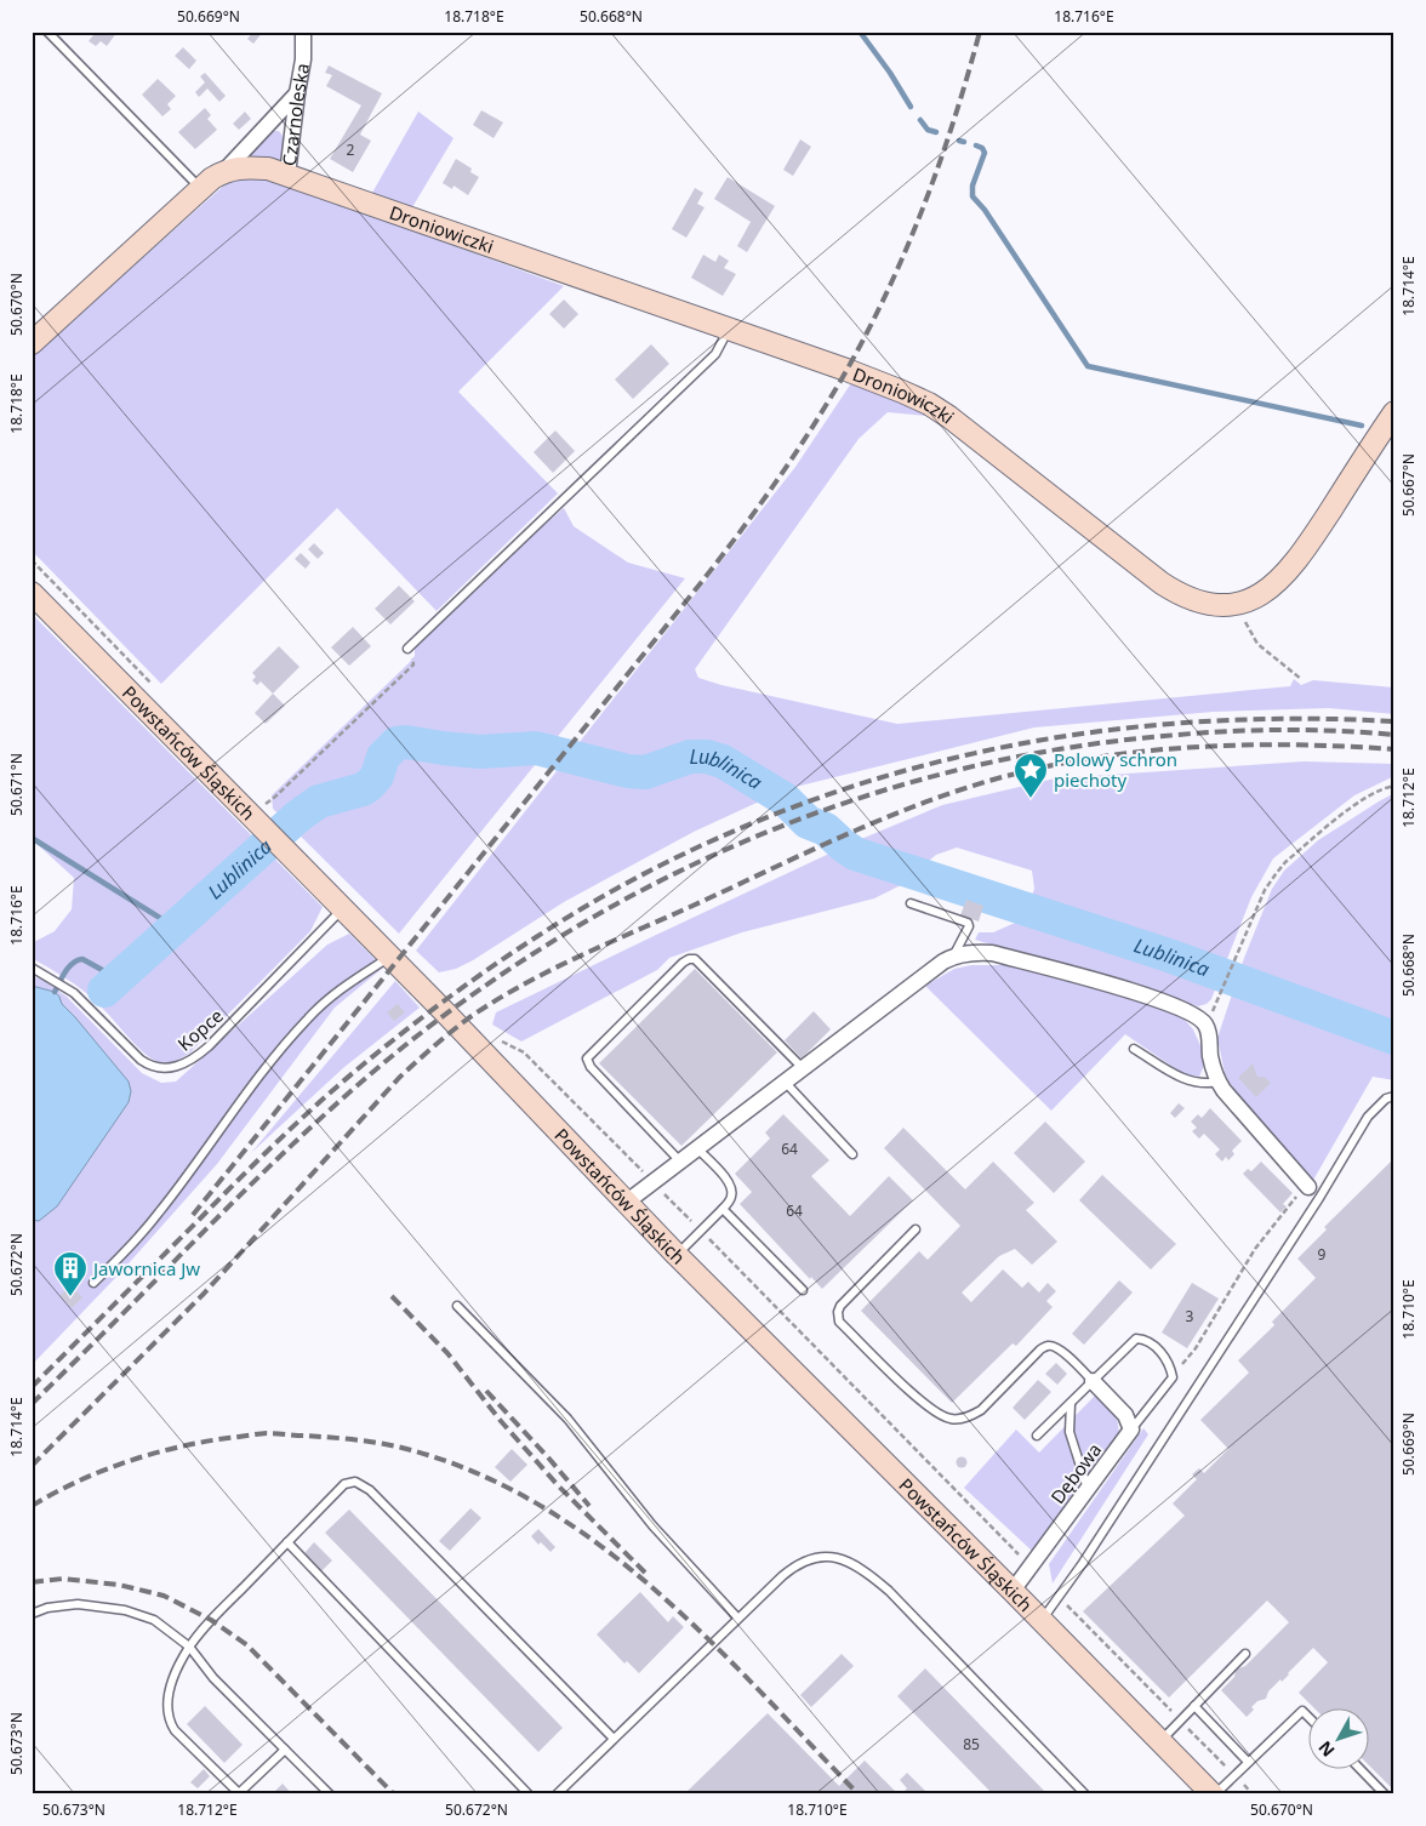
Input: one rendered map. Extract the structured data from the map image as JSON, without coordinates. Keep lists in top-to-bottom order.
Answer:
{
  "streets": {
    "main road": ["Czarnoleska", "Droniowiczki", "Powstańców Śląskich"],
    "street": ["Dębowa"],
    "lane": ["Kopce"]
  },
  "crossings": [
    ["Czarnoleska", "Droniowiczki"],
    ["Powstańców Śląskich", "Kopce"],
    ["Powstańców Śląskich", "Dębowa"]
  ],
  "water": ["Lublinica"],
  "places": {
    "place": ["Polowy schron piechoty"],
    "building": ["Jawornica Jw"]
  },
  "house_numbers": [
    "2",
    "64",
    "64",
    "9",
    "3",
    "85"
  ],
  "north": "bottom left",
  "coordinates": [
    "50.669°N",
    "18.718°E",
    "50.668°N",
    "18.716°E",
    "18.714°E",
    "50.670°N",
    "50.667°N",
    "50.671°N",
    "18.712°E",
    "50.672°N",
    "18.710°E",
    "50.673°N"
  ]
}
